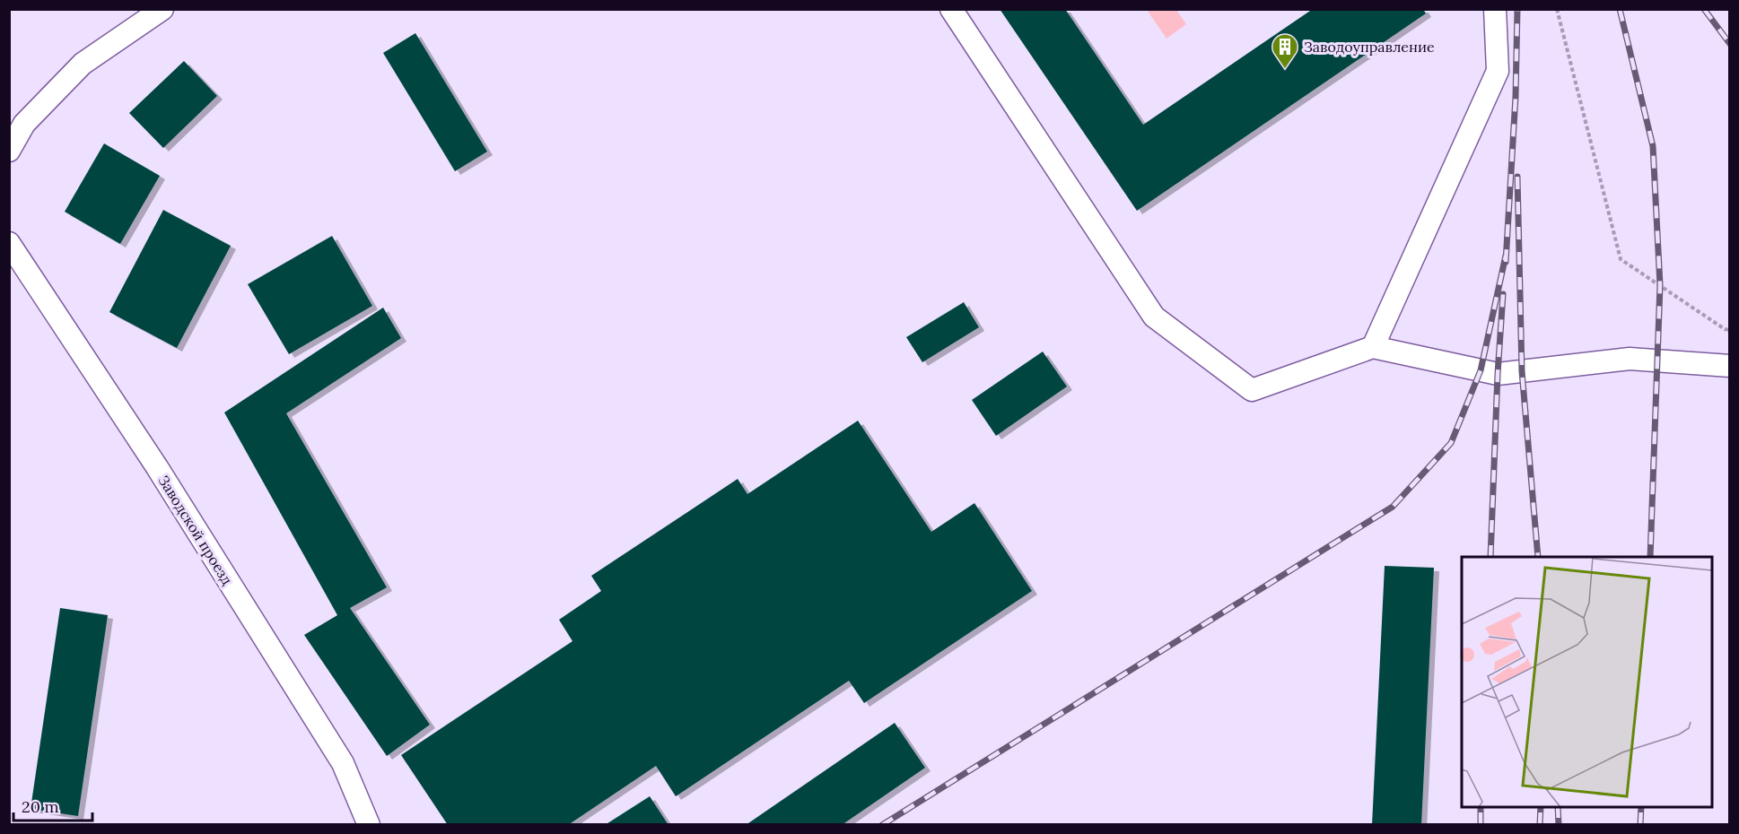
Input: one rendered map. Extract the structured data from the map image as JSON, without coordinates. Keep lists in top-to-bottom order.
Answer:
{
  "streets": {
    "street": ["Заводской проезд"]
  },
  "places": {
    "building": ["Заводоуправление"]
  },
  "scale_bar": "20 m"
}
